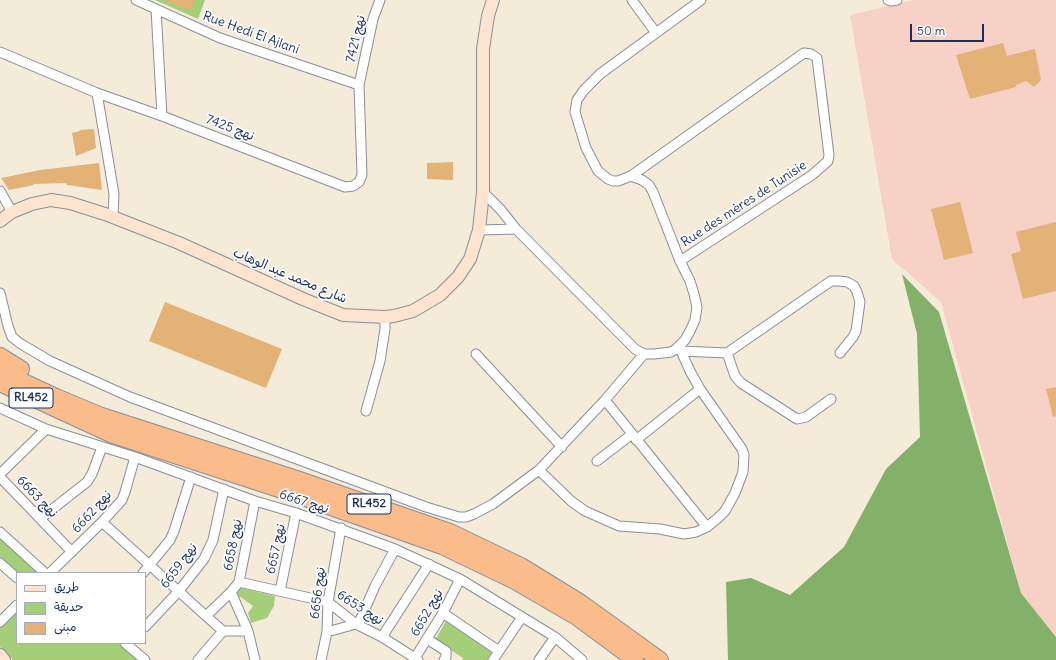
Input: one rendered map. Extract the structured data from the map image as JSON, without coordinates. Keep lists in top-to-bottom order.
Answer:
{
  "streets": {
    "highway": ["RL452"],
    "street": [
      "Rue Hedi El Ajlani",
      "نهج 7421",
      "نهج 7425",
      "Rue des mères de Tunisie",
      "شارع محمد عبد الوهاب",
      "نهج 6663",
      "نهج 6667",
      "نهج 6662",
      "نهج 6658",
      "نهج 6657",
      "نهج 6659",
      "نهج 6656",
      "نهج 6653",
      "نهج 6652"
    ]
  },
  "crossings": [
    ["Rue Hedi El Ajlani", "نهج 7421"],
    ["Rue Hedi El Ajlani", "نهج 7425"],
    ["نهج 7421", "نهج 7425"],
    ["نهج 6663", "نهج 6662"],
    ["نهج 6667", "نهج 6662"],
    ["نهج 6667", "نهج 6658"],
    ["نهج 6667", "نهج 6657"],
    ["نهج 6667", "نهج 6659"],
    ["نهج 6667", "نهج 6656"],
    ["نهج 6667", "نهج 6652"],
    ["نهج 6658", "نهج 6653"],
    ["نهج 6657", "نهج 6653"],
    ["نهج 6656", "نهج 6653"],
    ["نهج 6653", "نهج 6652"]
  ],
  "legend": ["طريق", "حديقة", "مبنى"],
  "scale_bar": "50 m"
}
